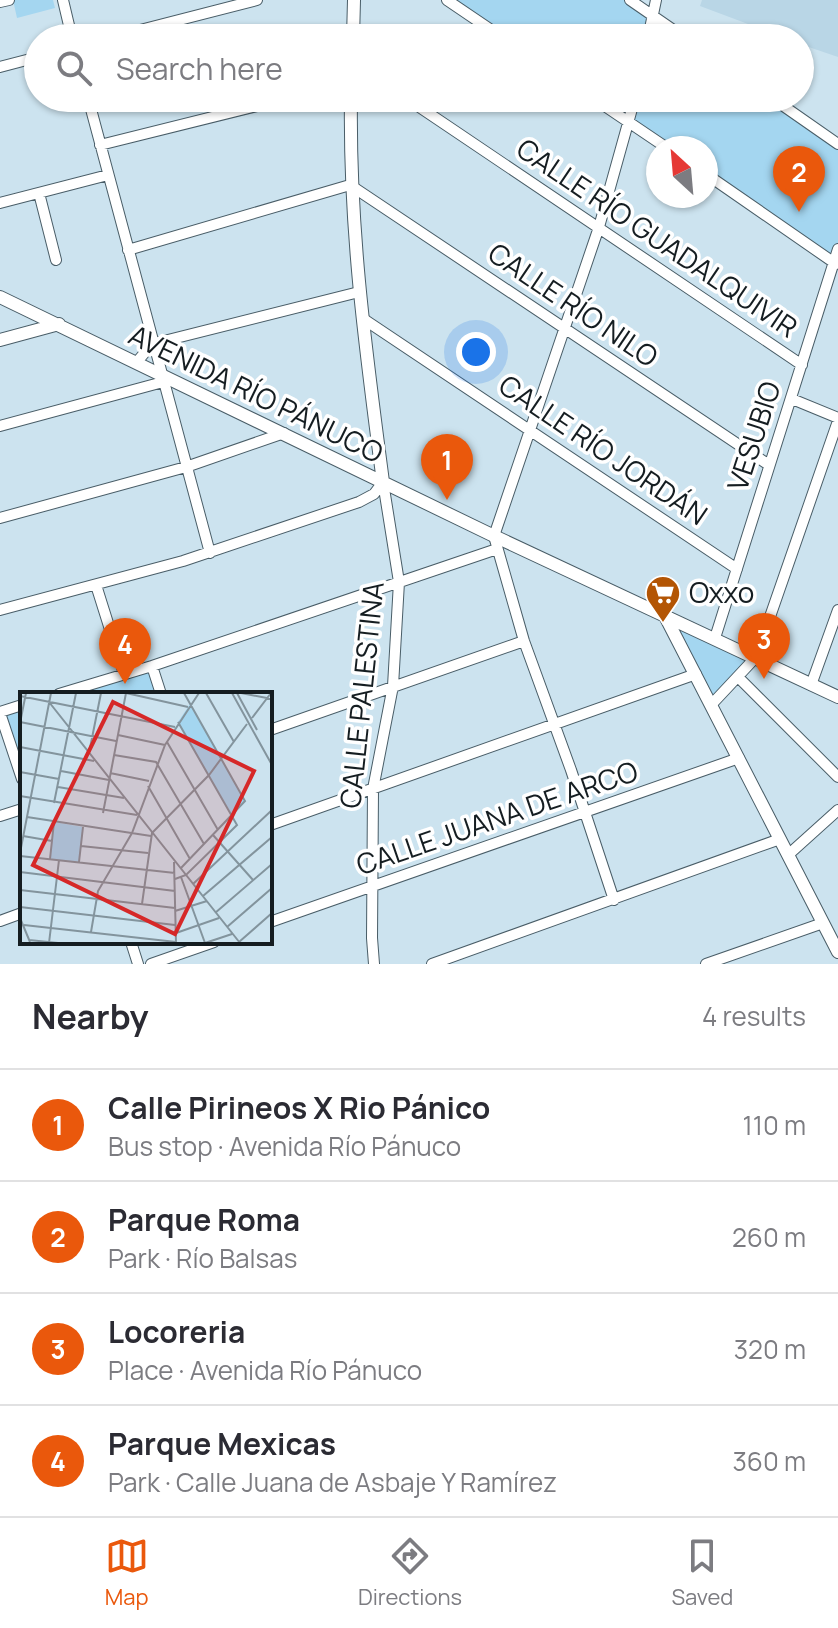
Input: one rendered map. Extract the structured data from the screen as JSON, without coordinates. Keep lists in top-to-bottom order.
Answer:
{
  "streets": {
    "street": [
      "CALLE RÍO GUADALQUIVIR",
      "CALLE RÍO NILO",
      "AVENIDA RÍO PÁNUCO",
      "VESUBIO",
      "CALLE RÍO JORDÁN",
      "CALLE PALESTINA",
      "CALLE JUANA DE ARCO"
    ]
  },
  "crossings": [
    ["CALLE RÍO GUADALQUIVIR", "VESUBIO"],
    ["CALLE RÍO NILO", "VESUBIO"],
    ["CALLE RÍO NILO", "CALLE PALESTINA"],
    ["AVENIDA RÍO PÁNUCO", "VESUBIO"],
    ["AVENIDA RÍO PÁNUCO", "CALLE PALESTINA"],
    ["VESUBIO", "CALLE RÍO JORDÁN"],
    ["CALLE RÍO JORDÁN", "CALLE PALESTINA"],
    ["CALLE PALESTINA", "CALLE JUANA DE ARCO"]
  ],
  "places": {
    "supermarket": ["Oxxo"]
  },
  "north": "top left",
  "page": {
    "search": "Search here",
    "pins": [
      "2",
      "1",
      "3",
      "4"
    ],
    "heading": ["Nearby", "4 results"],
    "list": [
      {
        "mark": "1",
        "name": "Calle Pirineos X Rio Pánico",
        "note": "Bus stop · Avenida Río Pánuco",
        "value": "110 m"
      },
      {
        "mark": "2",
        "name": "Parque Roma",
        "note": "Park · Río Balsas",
        "value": "260 m"
      },
      {
        "mark": "3",
        "name": "Locoreria",
        "note": "Place · Avenida Río Pánuco",
        "value": "320 m"
      },
      {
        "mark": "4",
        "name": "Parque Mexicas",
        "note": "Park · Calle Juana de Asbaje Y Ramírez",
        "value": "360 m"
      }
    ],
    "nav": ["Map", "Directions", "Saved"]
  }
}
